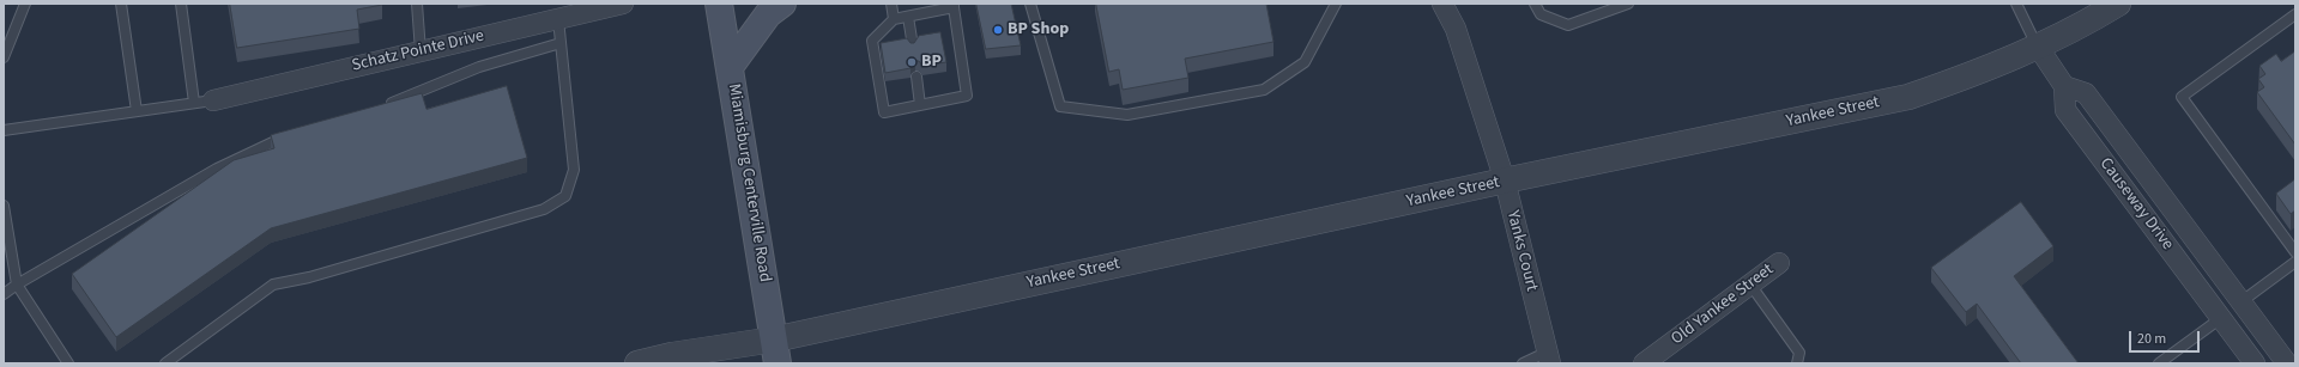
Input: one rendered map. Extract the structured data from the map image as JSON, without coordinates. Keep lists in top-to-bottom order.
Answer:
{
  "streets": {
    "main road": ["Miamisburg Centerville Road"],
    "street": [
      "Schatz Pointe Drive",
      "Yankee Street",
      "Causeway Drive",
      "Yanks Court",
      "Old Yankee Street"
    ]
  },
  "crossings": [
    ["Yankee Street", "Miamisburg Centerville Road"],
    ["Yankee Street", "Yanks Court"]
  ],
  "places": ["BP Shop", "BP"],
  "scale_bar": "20 m"
}
